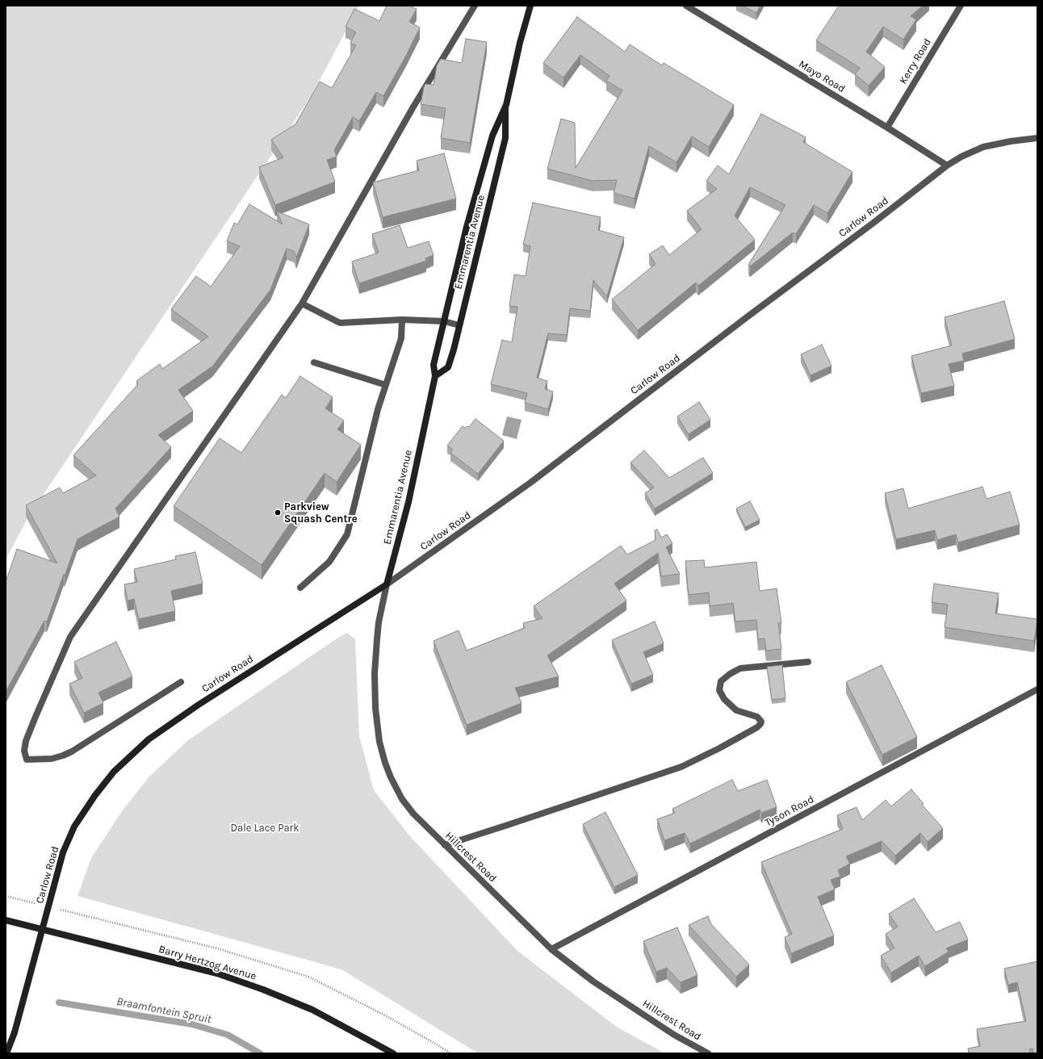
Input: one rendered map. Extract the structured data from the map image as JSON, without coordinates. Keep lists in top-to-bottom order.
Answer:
{
  "streets": {
    "street": [
      "Kerry Road",
      "Mayo Road",
      "Carlow Road",
      "Emmarentia Avenue",
      "Tyson Road",
      "Hillcrest Road",
      "Barry Hertzog Avenue"
    ]
  },
  "crossings": [
    ["Kerry Road", "Mayo Road"],
    ["Mayo Road", "Carlow Road"],
    ["Carlow Road", "Emmarentia Avenue"],
    ["Carlow Road", "Hillcrest Road"],
    ["Emmarentia Avenue", "Hillcrest Road"],
    ["Tyson Road", "Hillcrest Road"]
  ],
  "water": ["Braamfontein Spruit"],
  "parks": ["Dale Lace Park"],
  "places": ["Parkview Squash Centre"]
}
